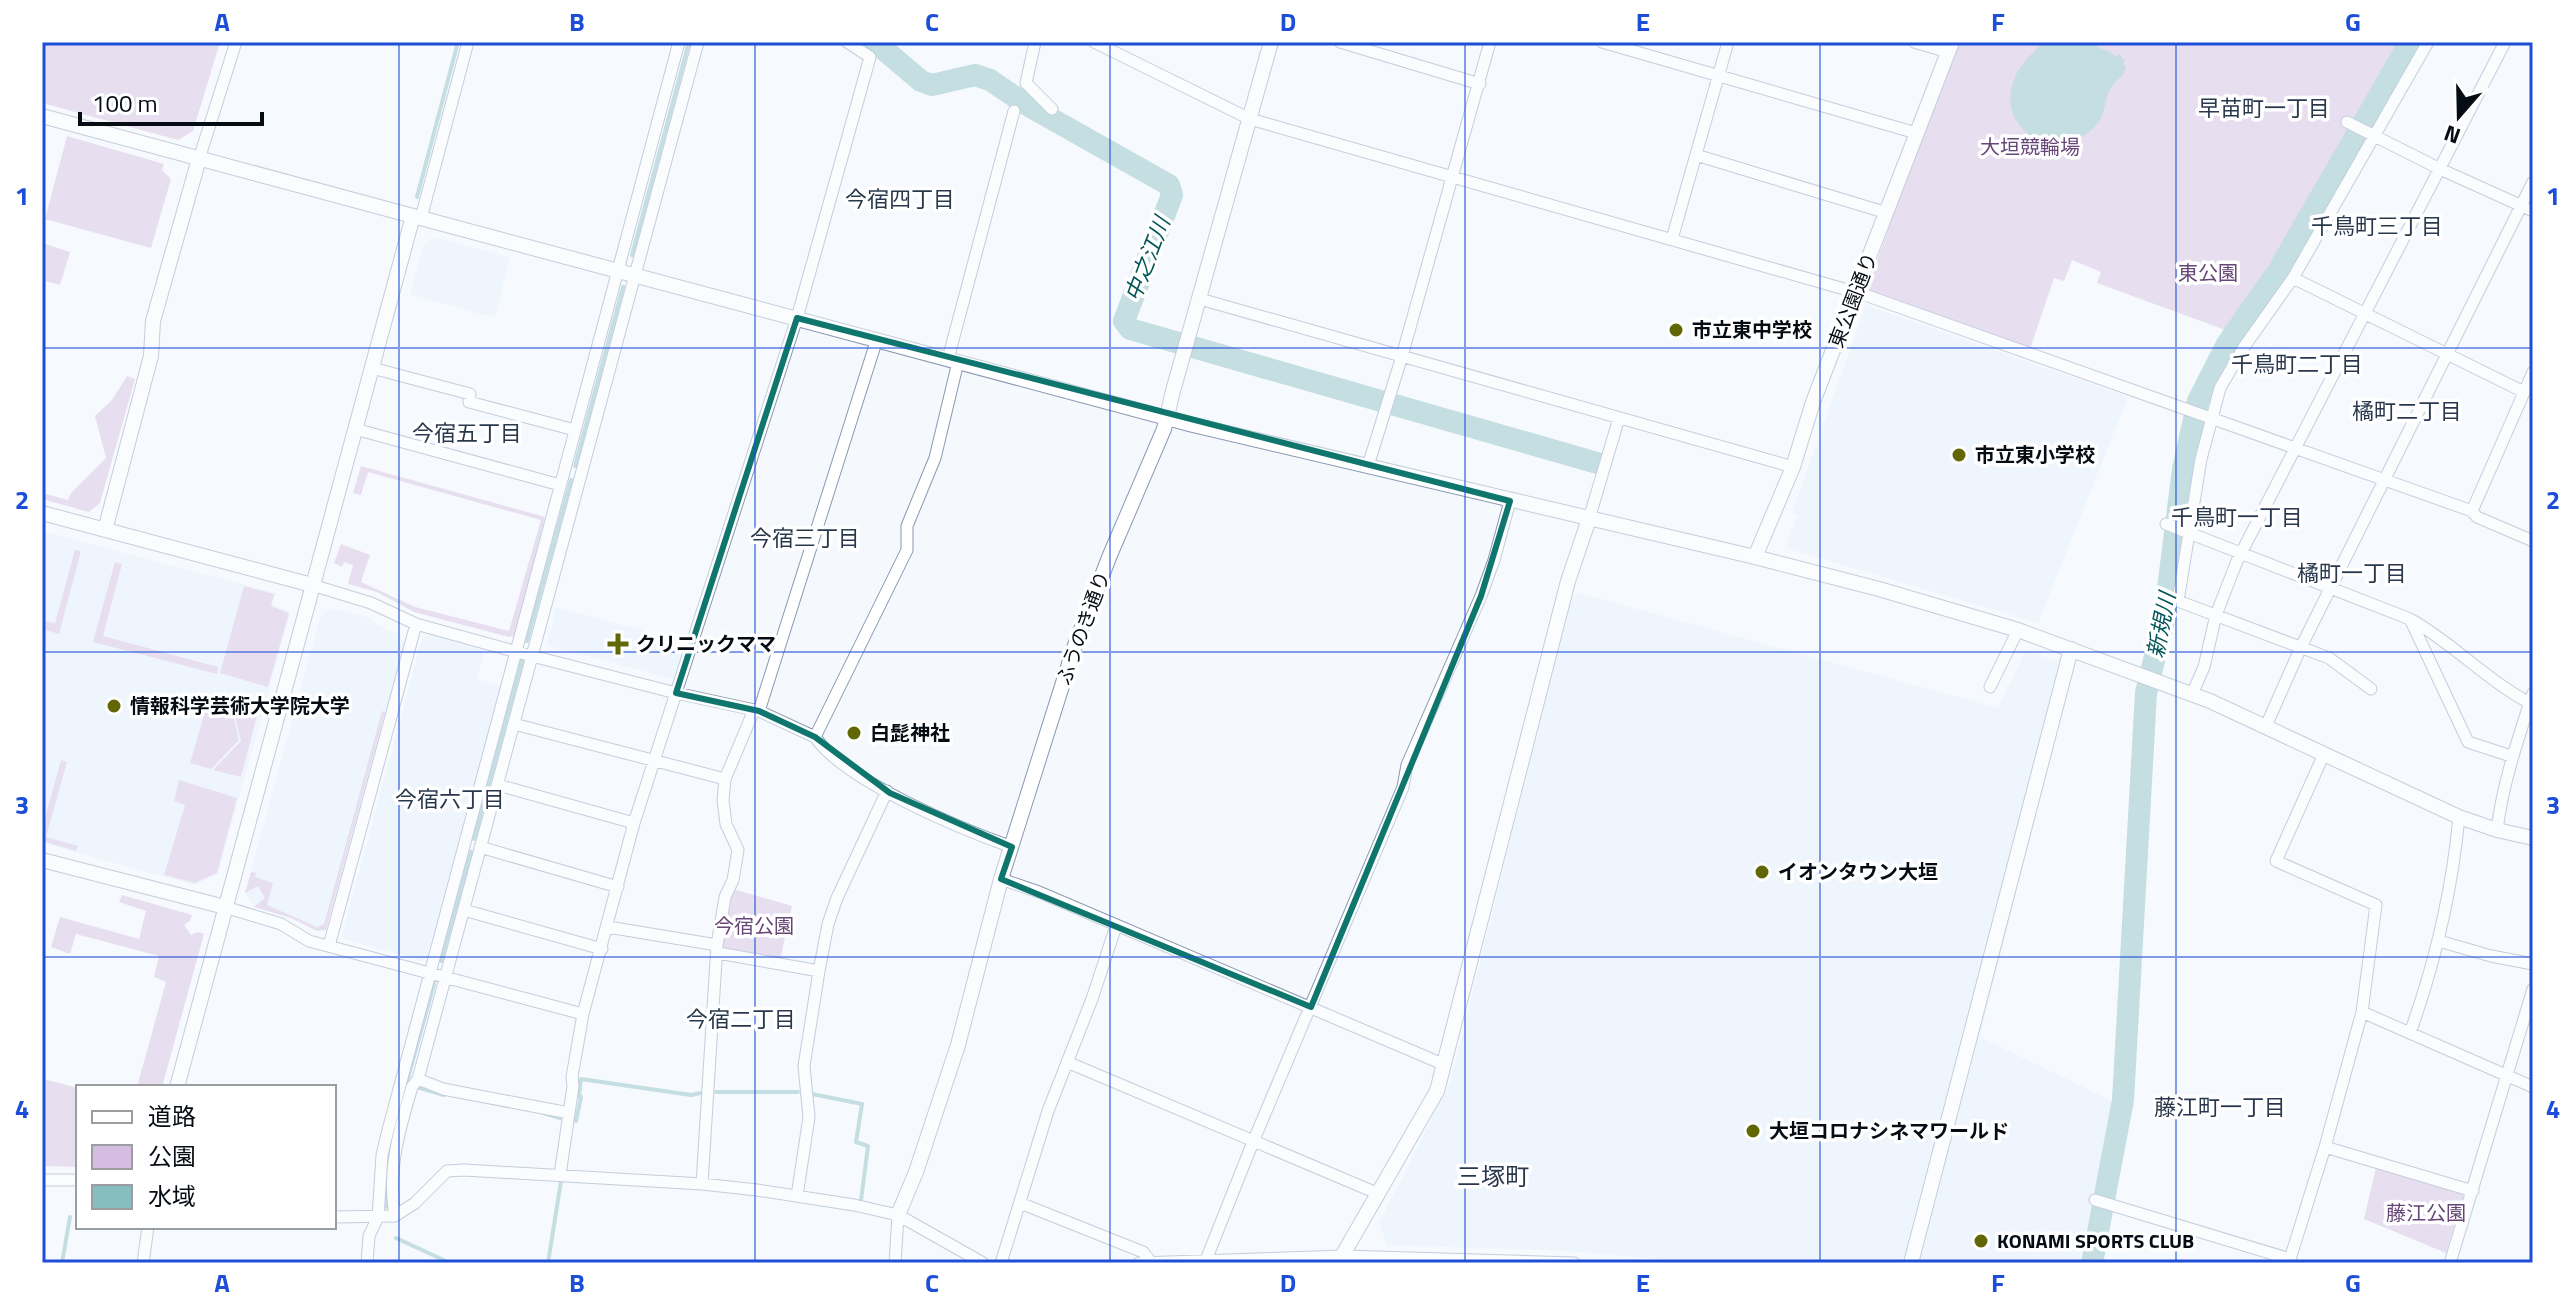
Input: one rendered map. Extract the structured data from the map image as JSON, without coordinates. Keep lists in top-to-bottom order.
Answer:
{
  "streets": {
    "street": ["東公園通り", "ふうのき通り"]
  },
  "districts": [
    "早苗町一丁目",
    "今宿四丁目",
    "千鳥町三丁目",
    "千鳥町二丁目",
    "橘町二丁目",
    "今宿五丁目",
    "千鳥町一丁目",
    "今宿三丁目",
    "橘町一丁目",
    "今宿六丁目",
    "今宿二丁目",
    "藤江町一丁目",
    "三塚町"
  ],
  "water": ["中之江川", "新規川"],
  "parks": [
    "大垣競輪場",
    "東公園",
    "今宿公園",
    "藤江公園"
  ],
  "places": {
    "other": [
      "市立東中学校",
      "市立東小学校",
      "情報科学芸術大学院大学",
      "白髭神社",
      "イオンタウン大垣",
      "大垣コロナシネマワールド",
      "KONAMI SPORTS CLUB"
    ],
    "health": ["クリニックママ"]
  },
  "legend": ["道路", "公園", "水域"],
  "scale_bar": "100 m",
  "north": "bottom",
  "grid": {
    "columns": [
      "A",
      "B",
      "C",
      "D",
      "E",
      "F",
      "G"
    ],
    "rows": [
      "1",
      "2",
      "3",
      "4"
    ]
  }
}
